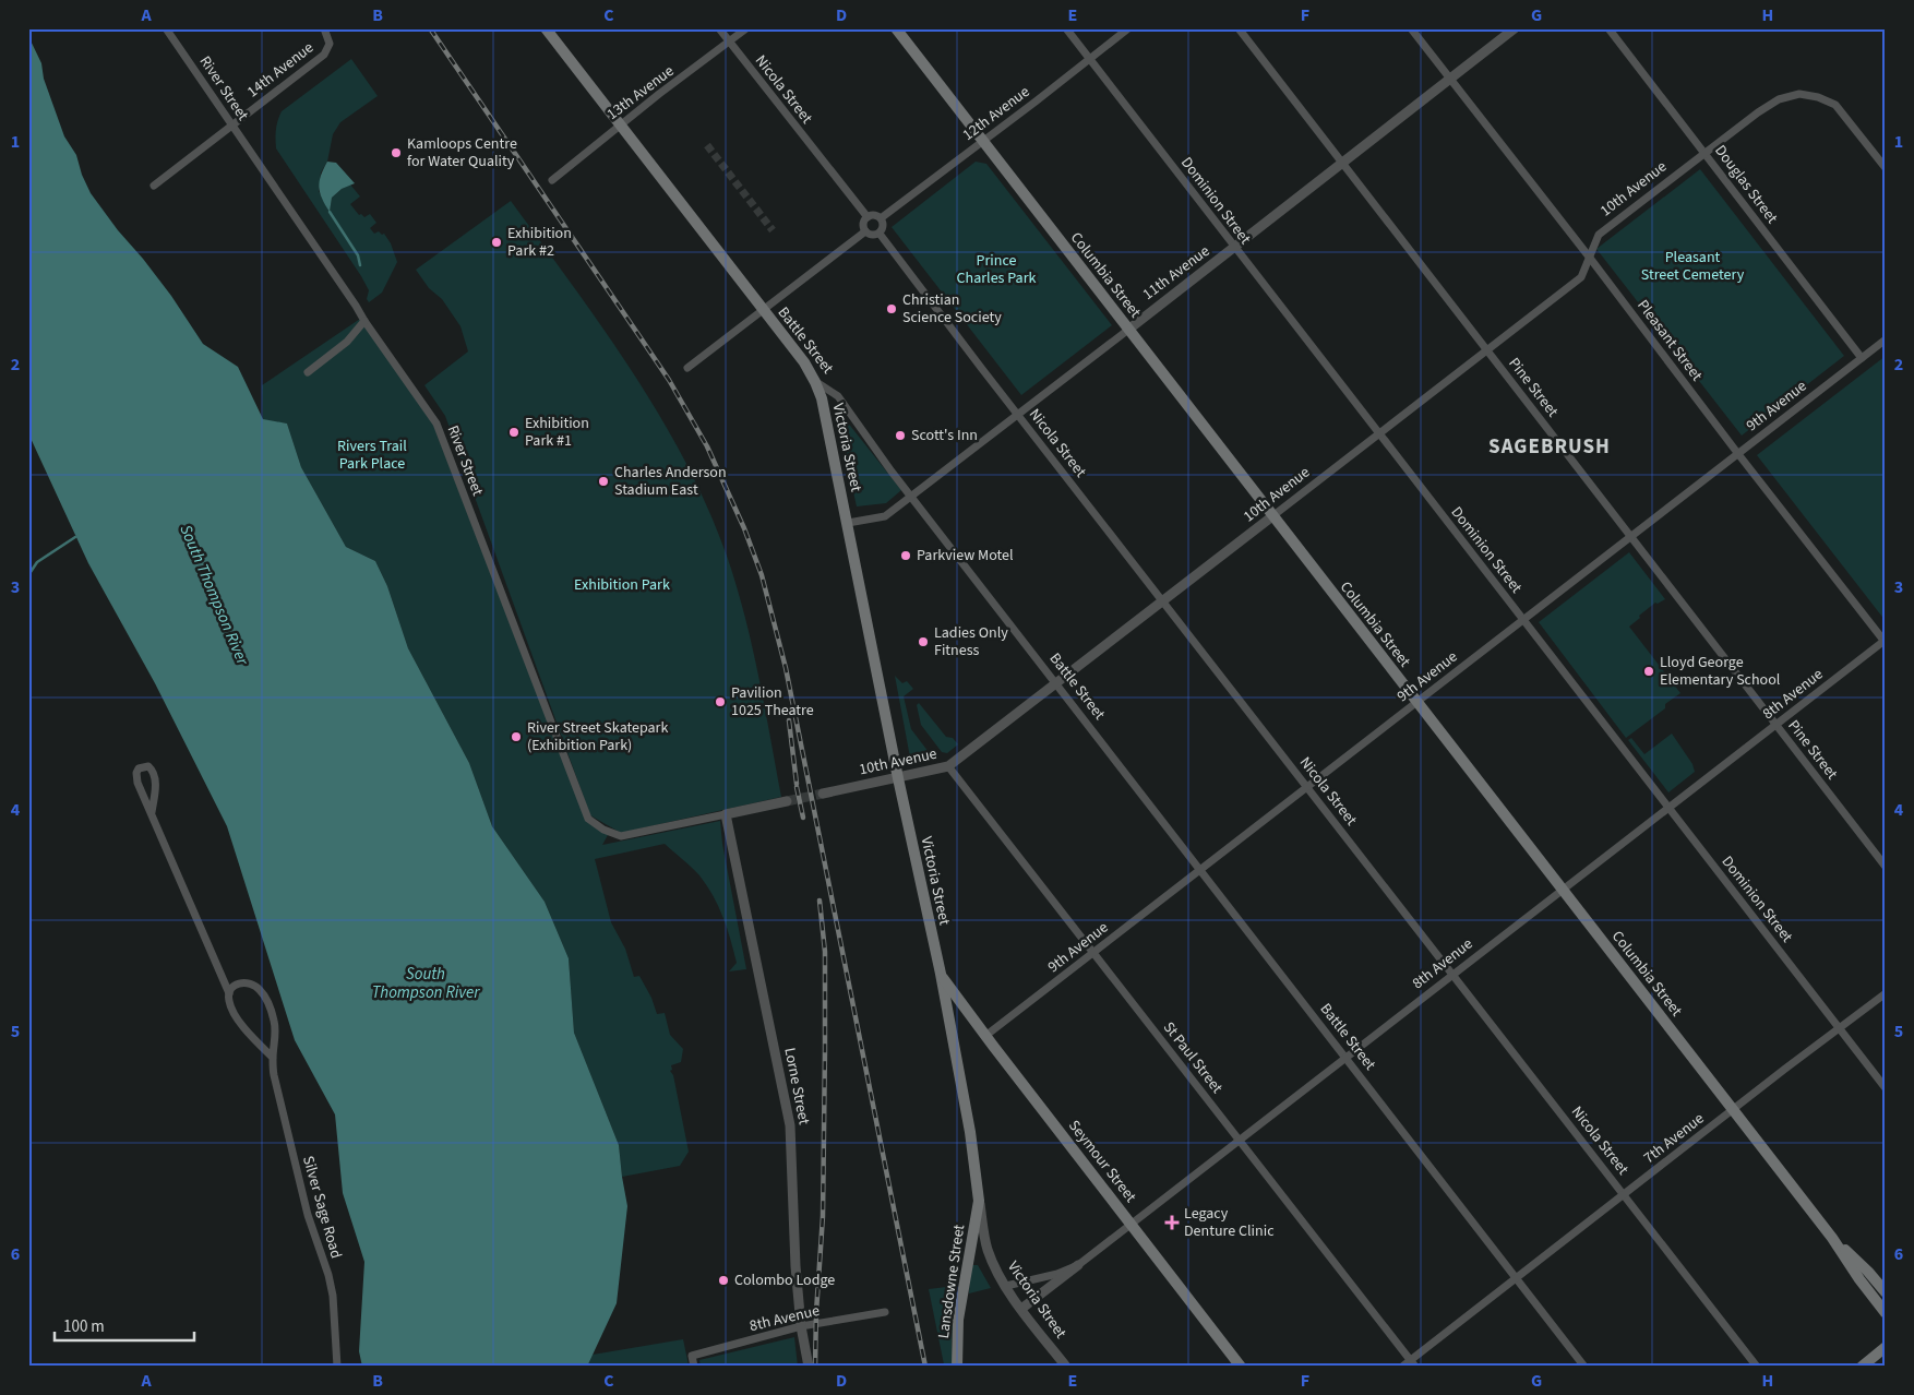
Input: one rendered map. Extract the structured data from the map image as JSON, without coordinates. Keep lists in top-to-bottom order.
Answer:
{
  "streets": {
    "main road": [
      "Columbia Street",
      "Battle Street",
      "Victoria Street",
      "Seymour Street",
      "Lansdowne Street"
    ],
    "street": [
      "14th Avenue",
      "River Street",
      "Nicola Street",
      "13th Avenue",
      "12th Avenue",
      "Douglas Street",
      "10th Avenue",
      "Dominion Street",
      "11th Avenue",
      "Pleasant Street",
      "Pine Street",
      "9th Avenue",
      "8th Avenue",
      "St Paul Street",
      "Lorne Street",
      "7th Avenue",
      "Silver Sage Road"
    ]
  },
  "crossings": [
    ["14th Avenue", "River Street"],
    ["River Street", "Lorne Street"],
    ["Nicola Street", "13th Avenue"],
    ["Nicola Street", "12th Avenue"],
    ["Nicola Street", "10th Avenue"],
    ["Nicola Street", "11th Avenue"],
    ["Nicola Street", "9th Avenue"],
    ["Nicola Street", "8th Avenue"],
    ["Nicola Street", "7th Avenue"],
    ["13th Avenue", "Battle Street"],
    ["12th Avenue", "Dominion Street"],
    ["12th Avenue", "Columbia Street"],
    ["Douglas Street", "10th Avenue"],
    ["Douglas Street", "9th Avenue"],
    ["10th Avenue", "Dominion Street"],
    ["10th Avenue", "Columbia Street"],
    ["10th Avenue", "Battle Street"],
    ["10th Avenue", "Pleasant Street"],
    ["10th Avenue", "Pine Street"],
    ["10th Avenue", "Victoria Street"],
    ["10th Avenue", "St Paul Street"],
    ["Dominion Street", "11th Avenue"],
    ["Dominion Street", "9th Avenue"],
    ["Dominion Street", "8th Avenue"],
    ["Dominion Street", "7th Avenue"],
    ["11th Avenue", "Columbia Street"],
    ["11th Avenue", "Battle Street"],
    ["11th Avenue", "Pleasant Street"],
    ["11th Avenue", "Pine Street"],
    ["11th Avenue", "Victoria Street"],
    ["Columbia Street", "9th Avenue"],
    ["Columbia Street", "8th Avenue"],
    ["Columbia Street", "7th Avenue"],
    ["Battle Street", "9th Avenue"],
    ["Battle Street", "Victoria Street"],
    ["Battle Street", "8th Avenue"],
    ["Battle Street", "7th Avenue"],
    ["Pleasant Street", "9th Avenue"],
    ["Pleasant Street", "8th Avenue"],
    ["Pine Street", "9th Avenue"],
    ["Pine Street", "8th Avenue"],
    ["9th Avenue", "St Paul Street"],
    ["9th Avenue", "Seymour Street"],
    ["Victoria Street", "8th Avenue"],
    ["Victoria Street", "Seymour Street"],
    ["Victoria Street", "Lansdowne Street"],
    ["8th Avenue", "St Paul Street"],
    ["8th Avenue", "Lorne Street"],
    ["8th Avenue", "Seymour Street"],
    ["St Paul Street", "7th Avenue"]
  ],
  "districts": ["SAGEBRUSH"],
  "water": ["South Thompson River"],
  "parks": [
    "Pleasant Street Cemetery",
    "Prince Charles Park",
    "Rivers Trail Park Place",
    "Exhibition Park"
  ],
  "places": {
    "other": [
      "Kamloops Centre for Water Quality",
      "Exhibition Park #2",
      "Christian Science Society",
      "Exhibition Park #1",
      "Scott's Inn",
      "Charles Anderson Stadium East",
      "Parkview Motel",
      "Ladies Only Fitness",
      "Lloyd George Elementary School",
      "Pavilion 1025 Theatre",
      "River Street Skatepark (Exhibition Park)",
      "Colombo Lodge"
    ],
    "health": ["Legacy Denture Clinic"]
  },
  "scale_bar": "100 m",
  "grid": {
    "columns": [
      "A",
      "B",
      "C",
      "D",
      "E",
      "F",
      "G",
      "H"
    ],
    "rows": [
      "1",
      "2",
      "3",
      "4",
      "5",
      "6"
    ]
  }
}
